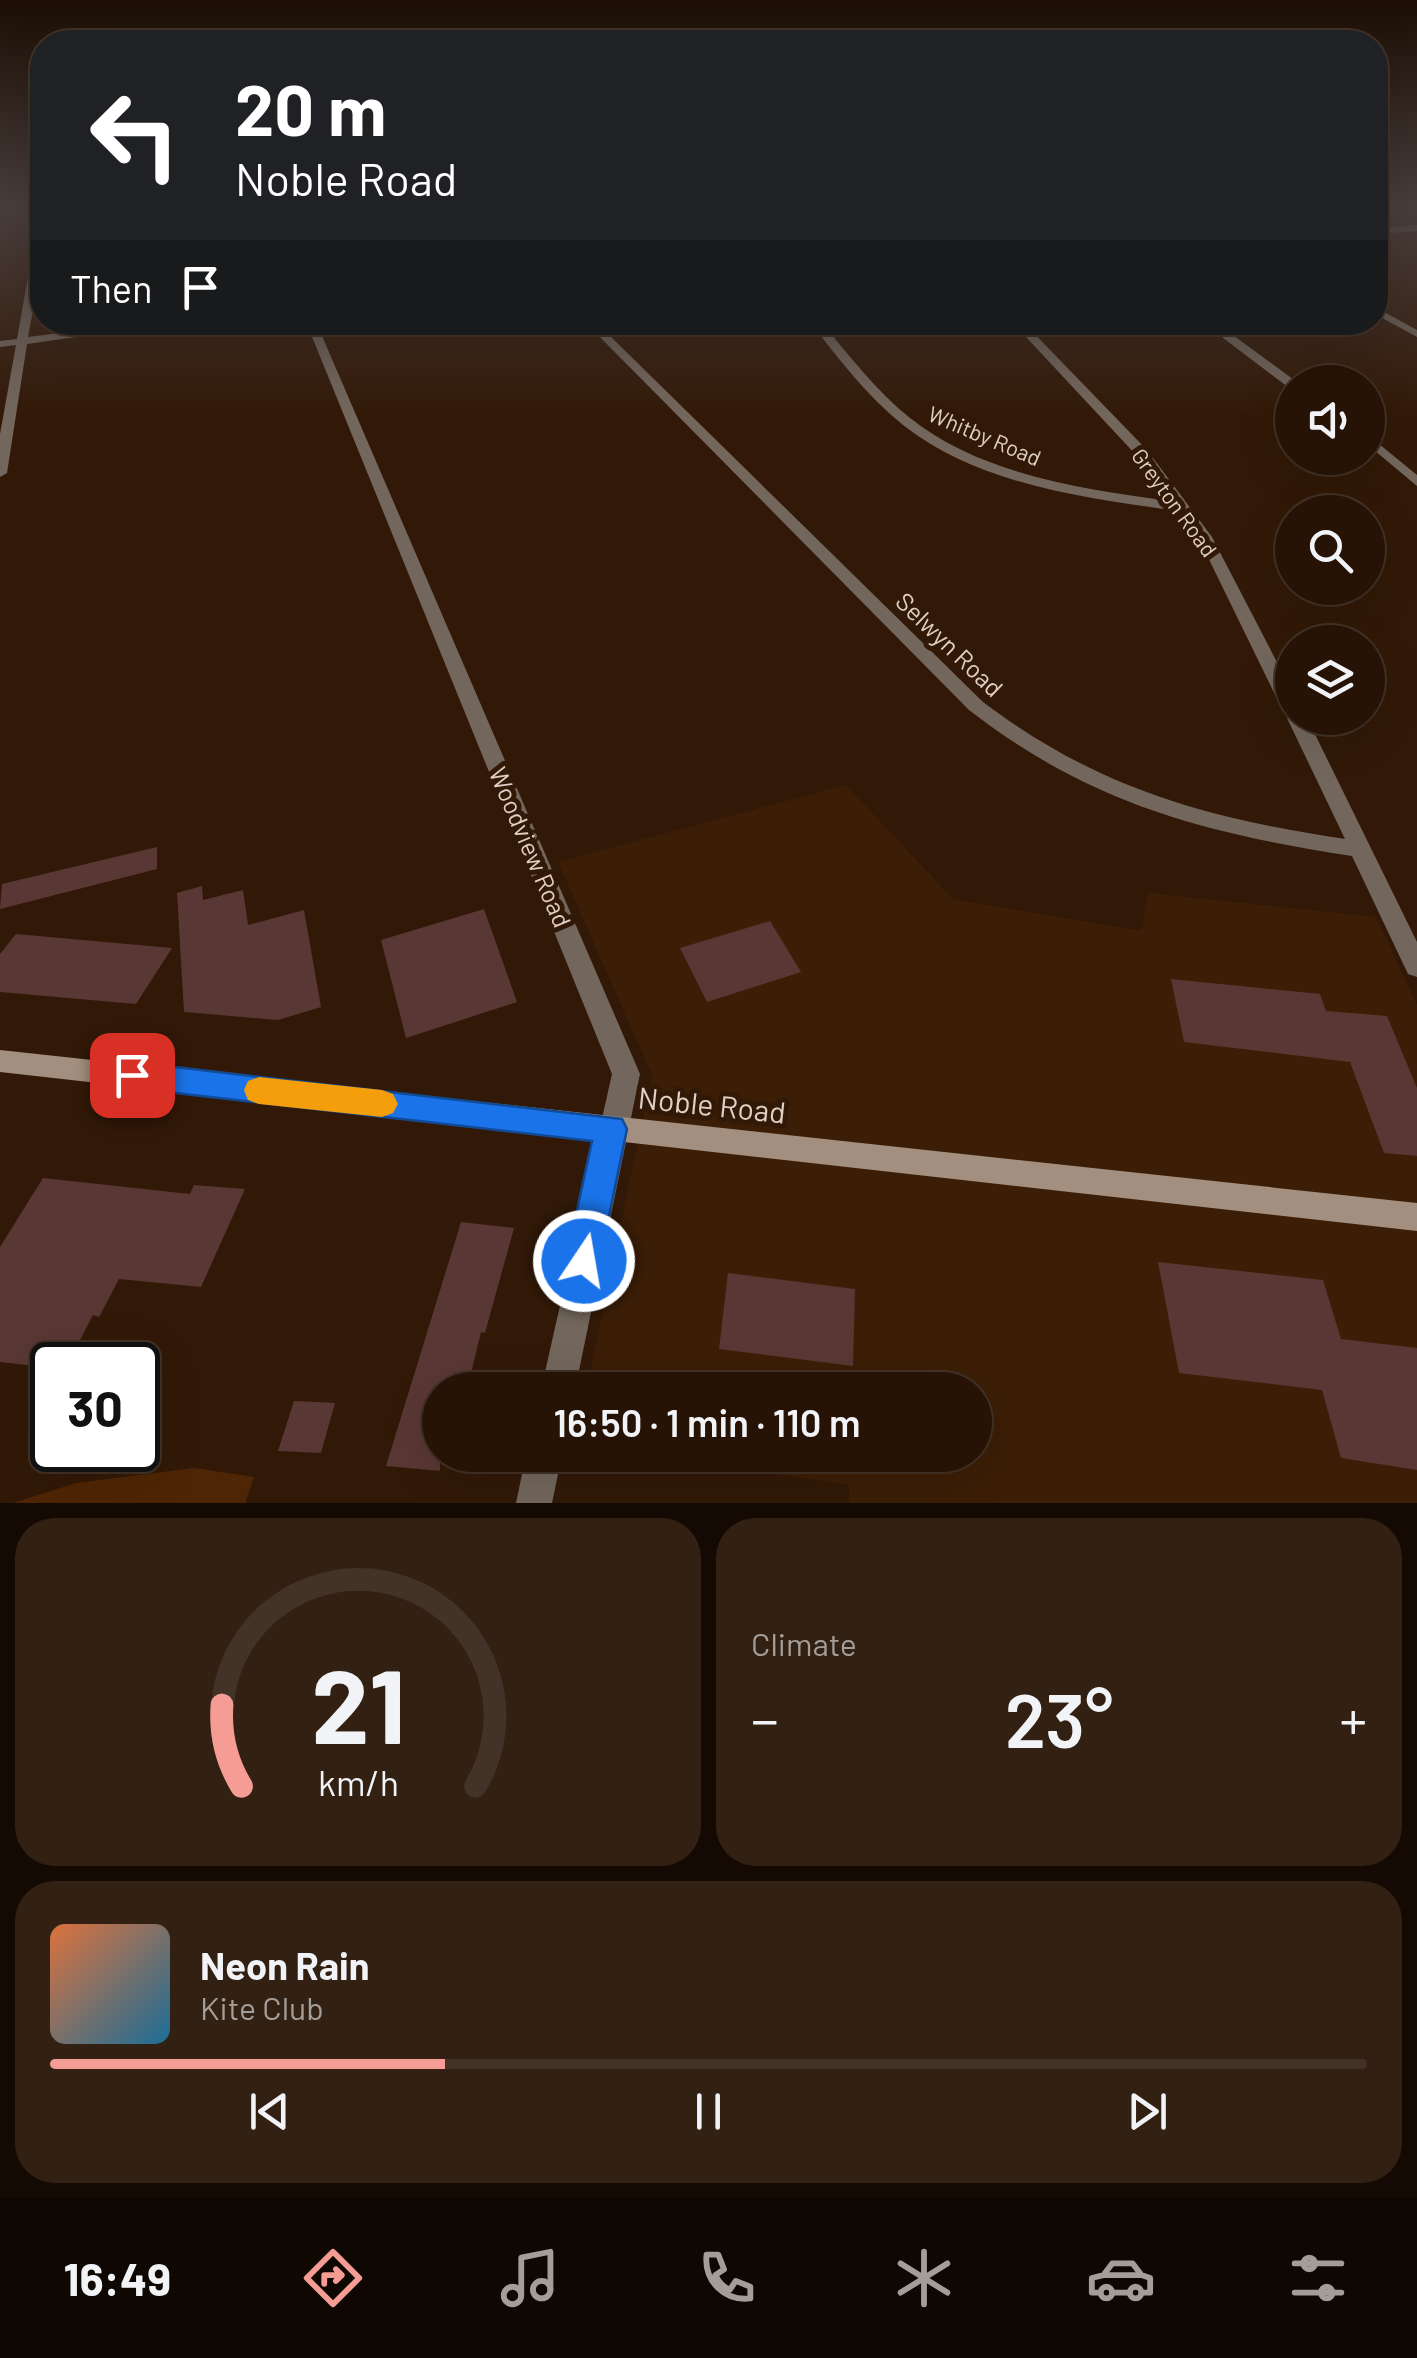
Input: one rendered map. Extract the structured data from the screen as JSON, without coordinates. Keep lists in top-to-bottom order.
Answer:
{
  "streets": {
    "main road": ["Noble Road"],
    "street": [
      "Whitby Road",
      "Greyton Road",
      "Selwyn Road",
      "Woodview Road"
    ]
  },
  "crossings": [
    ["Whitby Road", "Greyton Road"],
    ["Woodview Road", "Noble Road"]
  ],
  "page": {
    "turn": ["20 m", "Noble Road"],
    "then": "Then",
    "limit": "30",
    "trip": "16:50 · 1 min · 110 m",
    "tile": "Climate",
    "heat": ["−", "23°", "+"],
    "song": ["Neon Rain", "Kite Club"],
    "tabs": "16:49",
    "gauge": ["21", "km/h"]
  }
}
